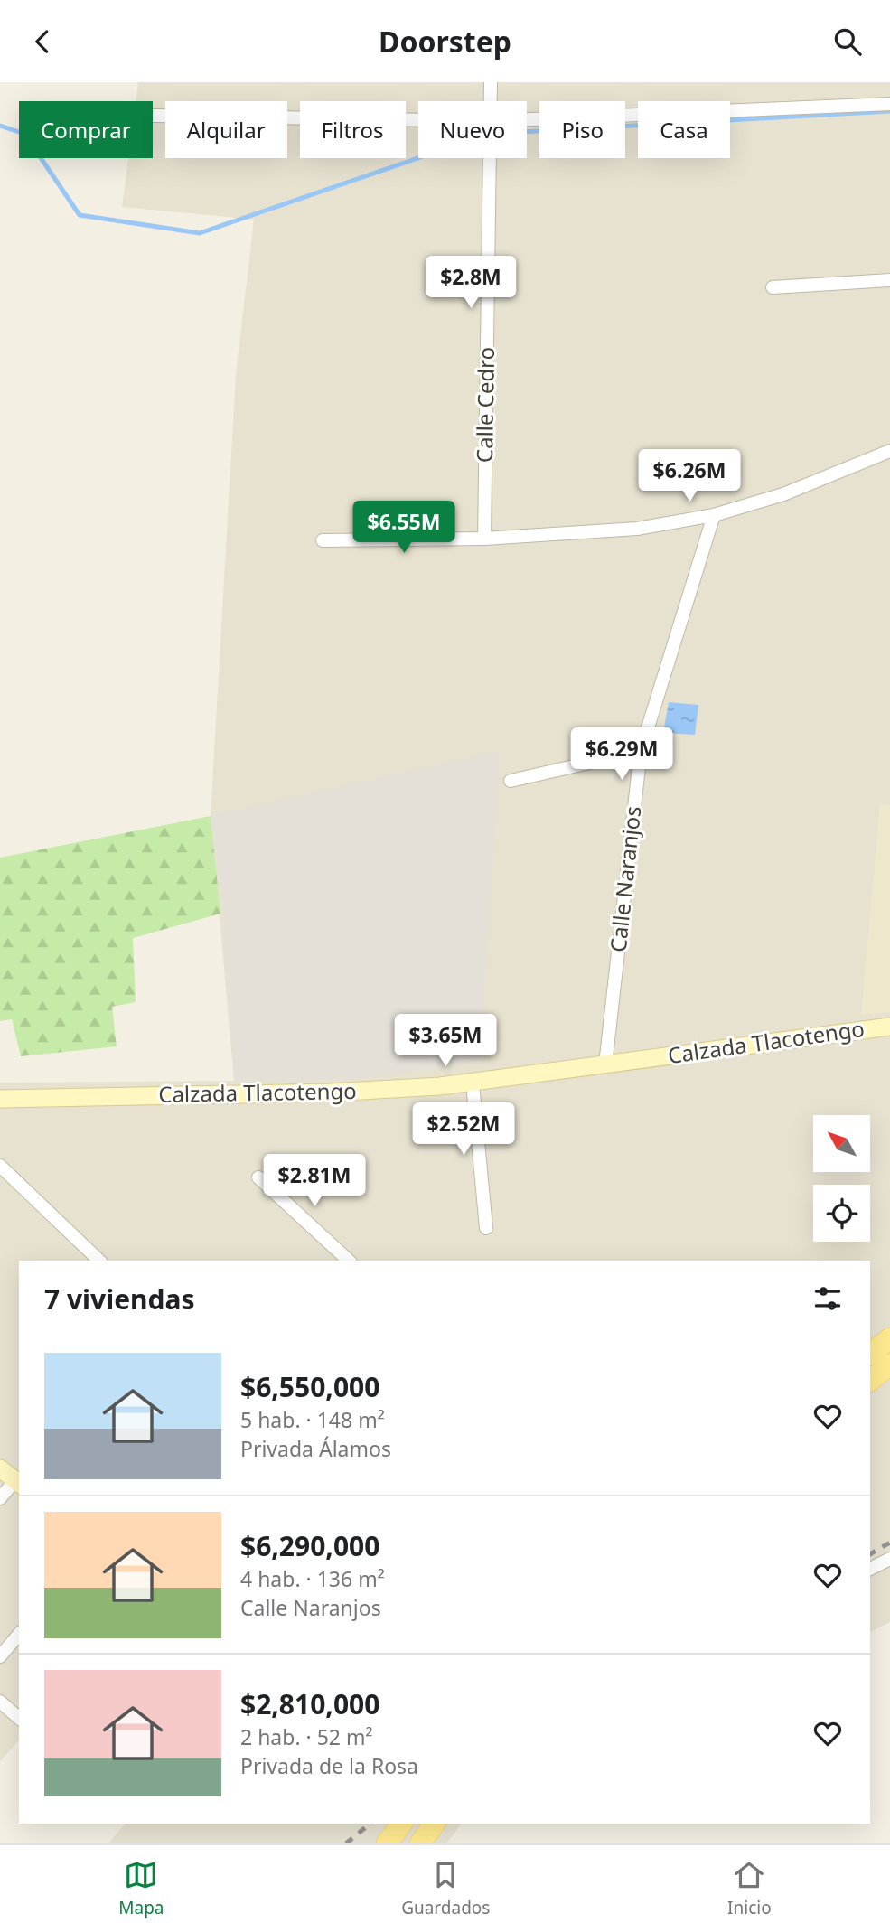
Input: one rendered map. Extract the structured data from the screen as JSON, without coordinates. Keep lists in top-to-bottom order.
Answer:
{
  "streets": {
    "street": ["Calle Cedro", "Calle Naranjos", "Calzada Tlacotengo"]
  },
  "crossings": [
    ["Calle Naranjos", "Calzada Tlacotengo"]
  ],
  "north": "top left",
  "page": {
    "header": "Doorstep",
    "chip": [
      "Comprar",
      "Alquilar",
      "Filtros",
      "Nuevo",
      "Piso",
      "Casa"
    ],
    "price": [
      "$2.8M",
      "$6.26M",
      "$6.55M",
      "$6.29M",
      "$3.65M",
      "$2.52M",
      "$2.81M"
    ],
    "heading": "7 viviendas",
    "list": [
      {
        "name": "$6,550,000",
        "note": "5 hab. · 148 m² · Privada Álamos"
      },
      {
        "name": "$6,290,000",
        "note": "4 hab. · 136 m² · Calle Naranjos"
      },
      {
        "name": "$2,810,000",
        "note": "2 hab. · 52 m² · Privada de la Rosa"
      }
    ],
    "tabs": ["Mapa", "Guardados", "Inicio"]
  }
}
